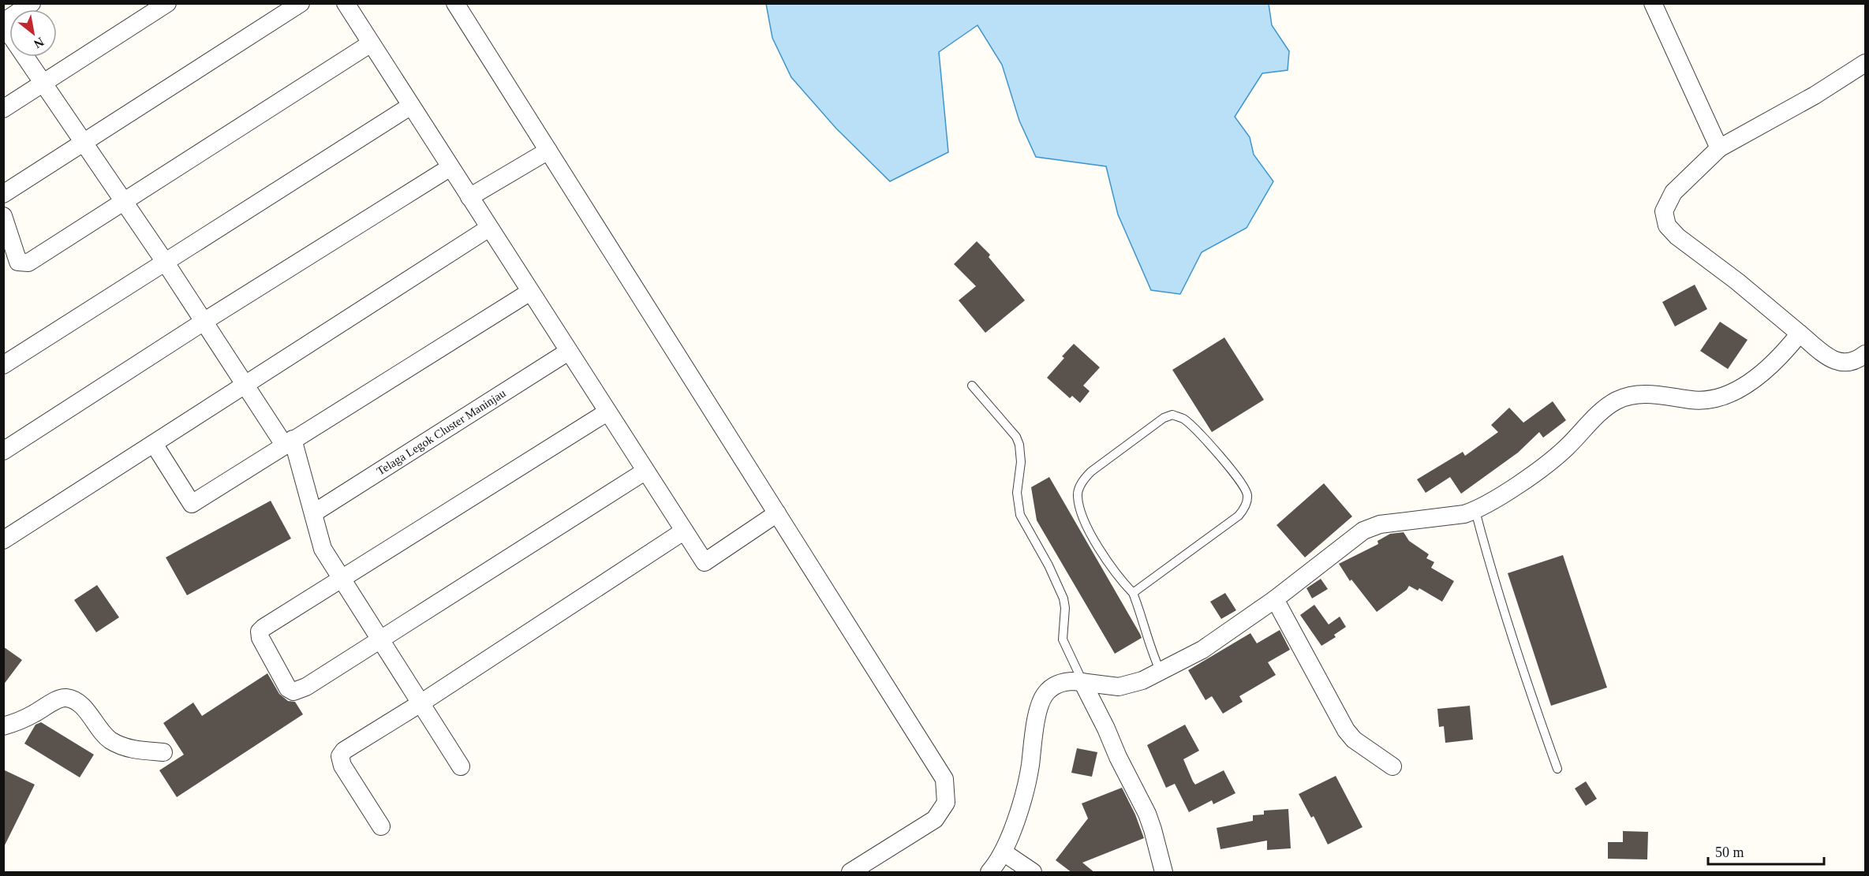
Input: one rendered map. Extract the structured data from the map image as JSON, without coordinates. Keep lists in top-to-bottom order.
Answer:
{
  "streets": {
    "street": ["Telaga Legok Cluster Maninjau"]
  },
  "scale_bar": "50 m",
  "north": "bottom right"
}
